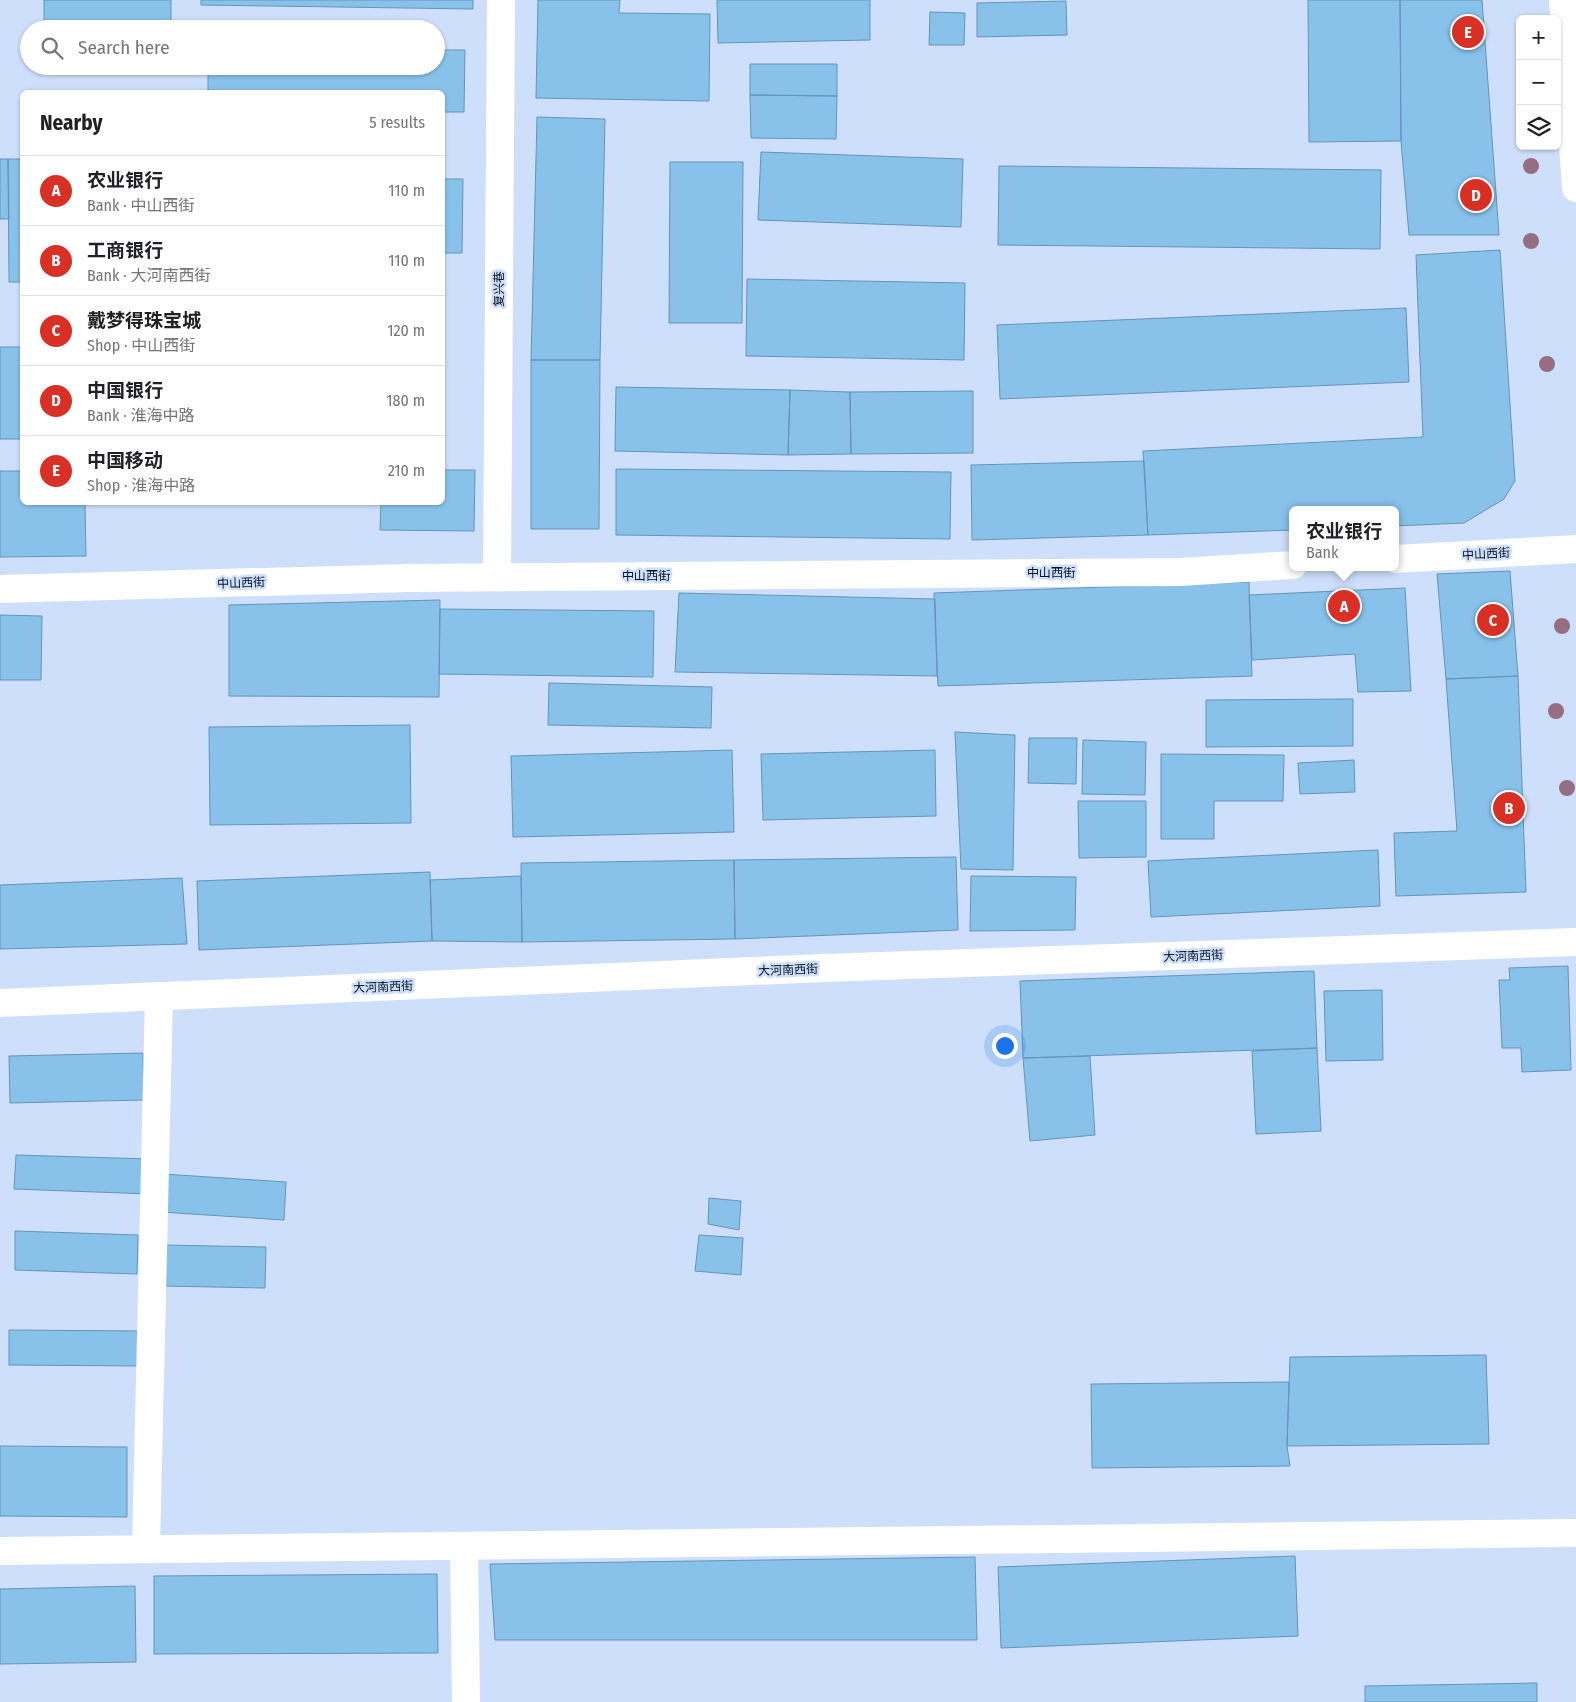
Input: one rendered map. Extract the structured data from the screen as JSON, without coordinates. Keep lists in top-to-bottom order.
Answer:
{
  "streets": {
    "street": ["复兴巷", "中山西街", "大河南西街"]
  },
  "crossings": [
    ["复兴巷", "中山西街"]
  ],
  "page": {
    "pins": [
      "E",
      "D",
      "A",
      "C",
      "B"
    ],
    "map_buttons": ["+", "−"],
    "search": "Search here",
    "heading": ["Nearby", "5 results"],
    "list": [
      {
        "mark": "A",
        "name": "农业银行",
        "note": "Bank · 中山西街",
        "value": "110 m"
      },
      {
        "mark": "B",
        "name": "工商银行",
        "note": "Bank · 大河南西街",
        "value": "110 m"
      },
      {
        "mark": "C",
        "name": "戴梦得珠宝城",
        "note": "Shop · 中山西街",
        "value": "120 m"
      },
      {
        "mark": "D",
        "name": "中国银行",
        "note": "Bank · 淮海中路",
        "value": "180 m"
      },
      {
        "mark": "E",
        "name": "中国移动",
        "note": "Shop · 淮海中路",
        "value": "210 m"
      }
    ],
    "popup": ["农业银行", "Bank"]
  }
}
